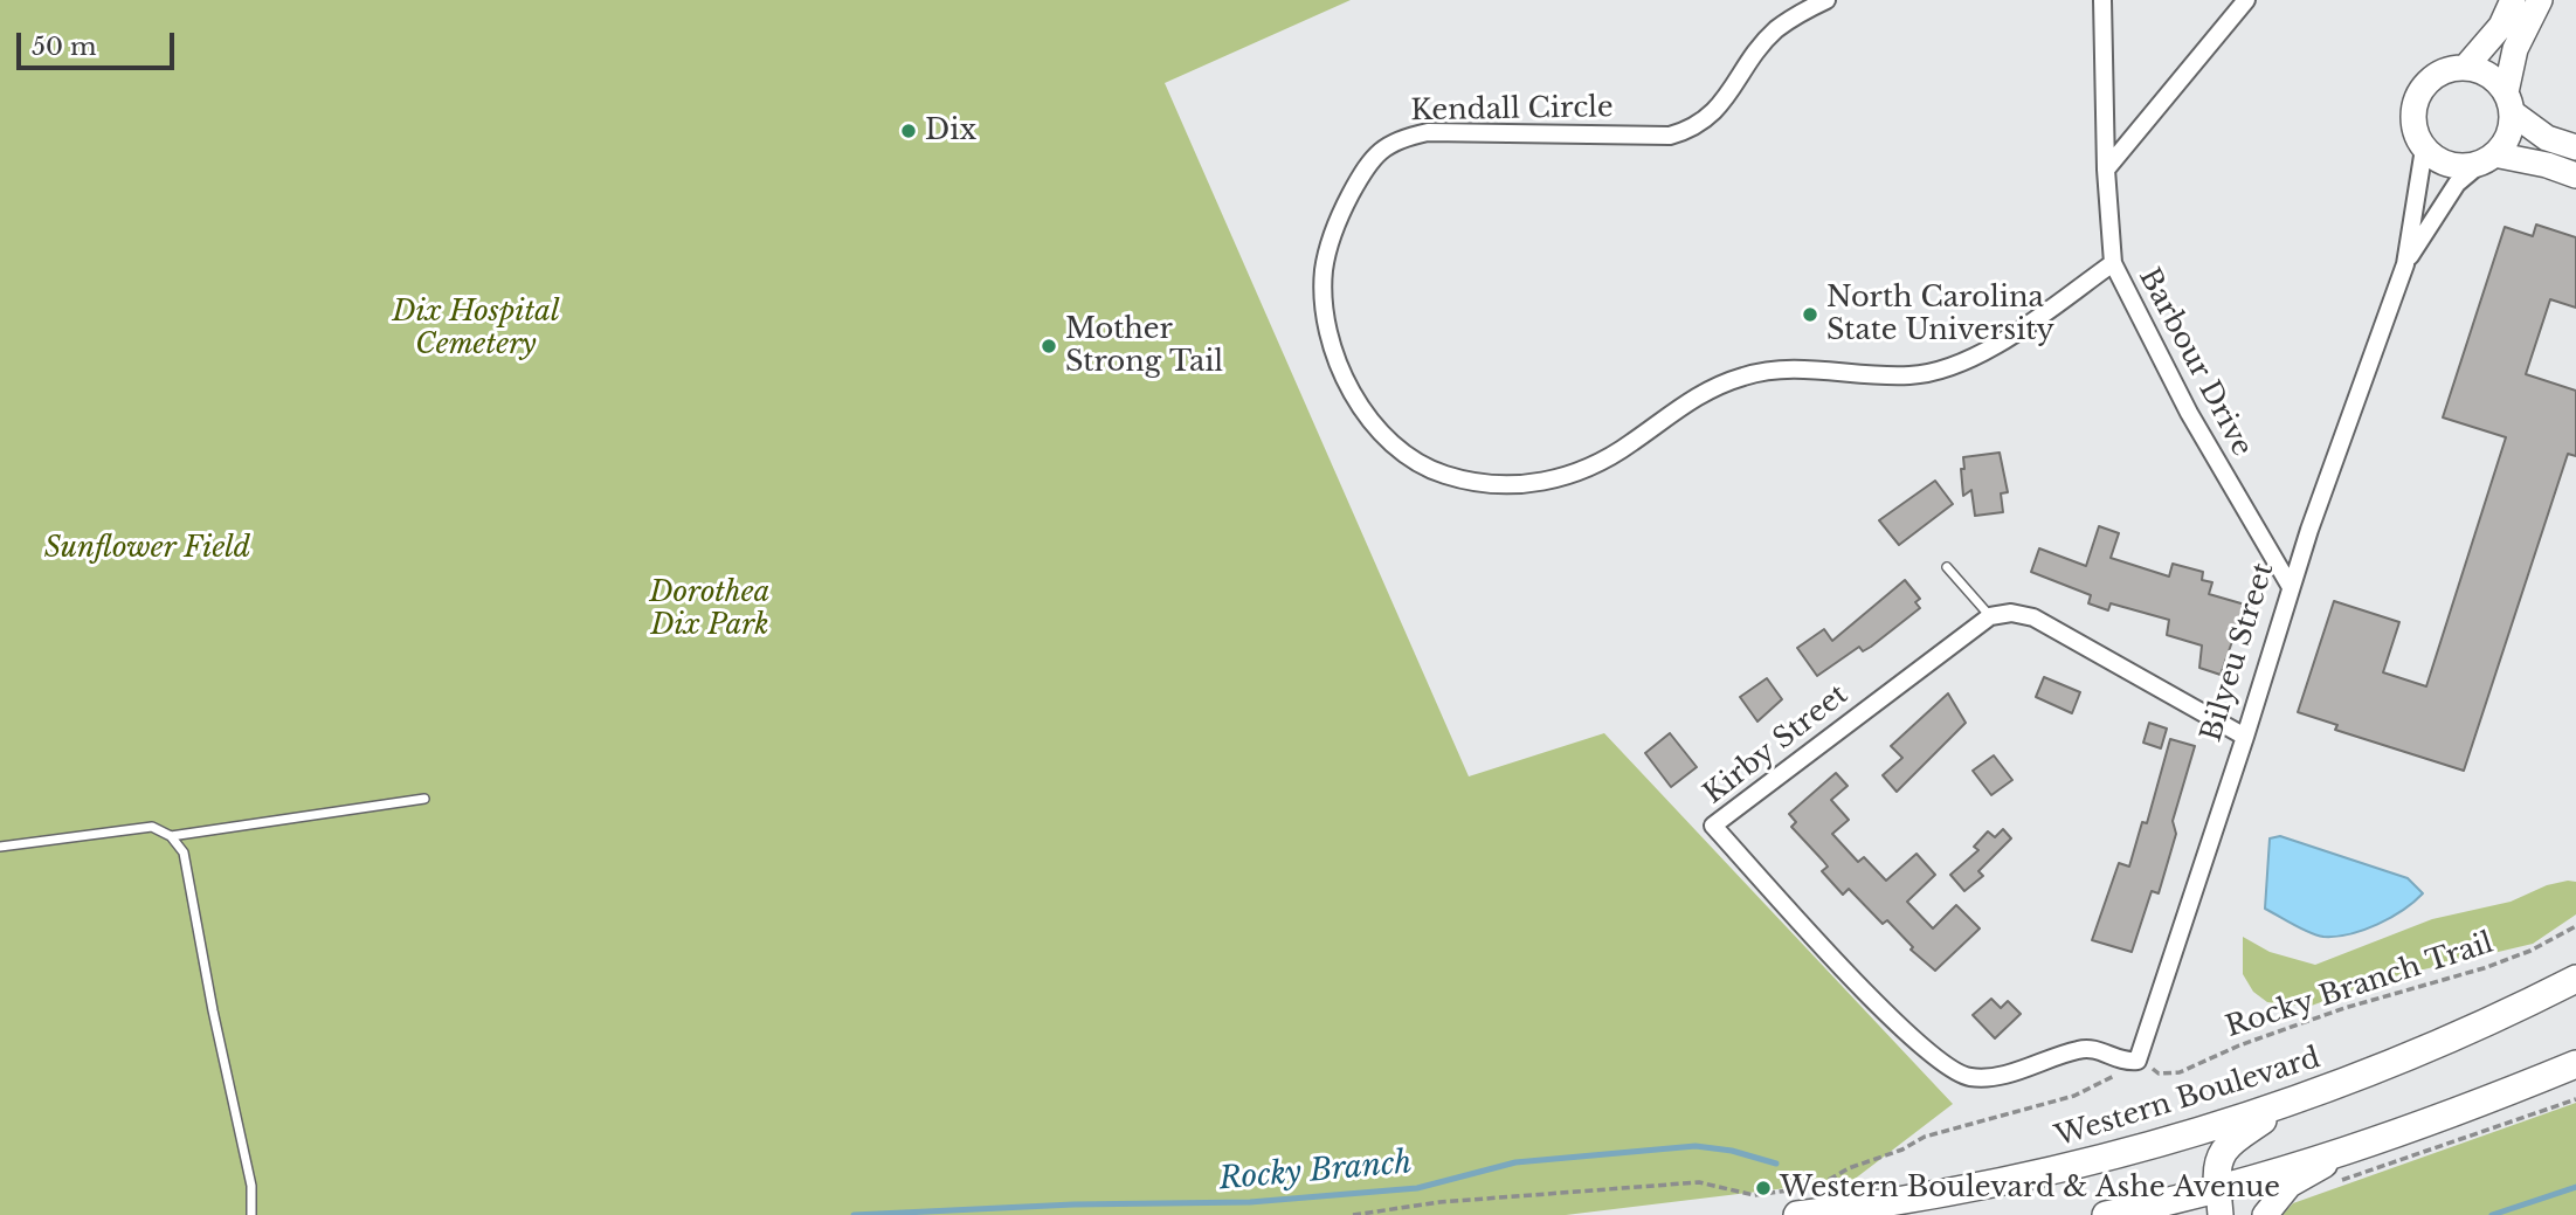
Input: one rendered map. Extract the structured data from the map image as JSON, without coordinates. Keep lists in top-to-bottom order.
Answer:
{
  "streets": {
    "main road": ["Western Boulevard"],
    "street": [
      "Kendall Circle",
      "Barbour Drive",
      "Bilyeu Street",
      "Kirby Street"
    ],
    "path": ["Rocky Branch Trail"]
  },
  "crossings": [
    ["Kendall Circle", "Barbour Drive"],
    ["Barbour Drive", "Bilyeu Street"],
    ["Bilyeu Street", "Kirby Street"],
    ["Bilyeu Street", "Rocky Branch Trail"],
    ["Kirby Street", "Rocky Branch Trail"]
  ],
  "water": ["Rocky Branch"],
  "parks": ["Dix Hospital Cemetery", "Sunflower Field", "Dorothea Dix Park"],
  "places": [
    "Dix",
    "North Carolina State University",
    "Mother Strong Tail",
    "Western Boulevard & Ashe Avenue"
  ],
  "scale_bar": "50 m"
}
